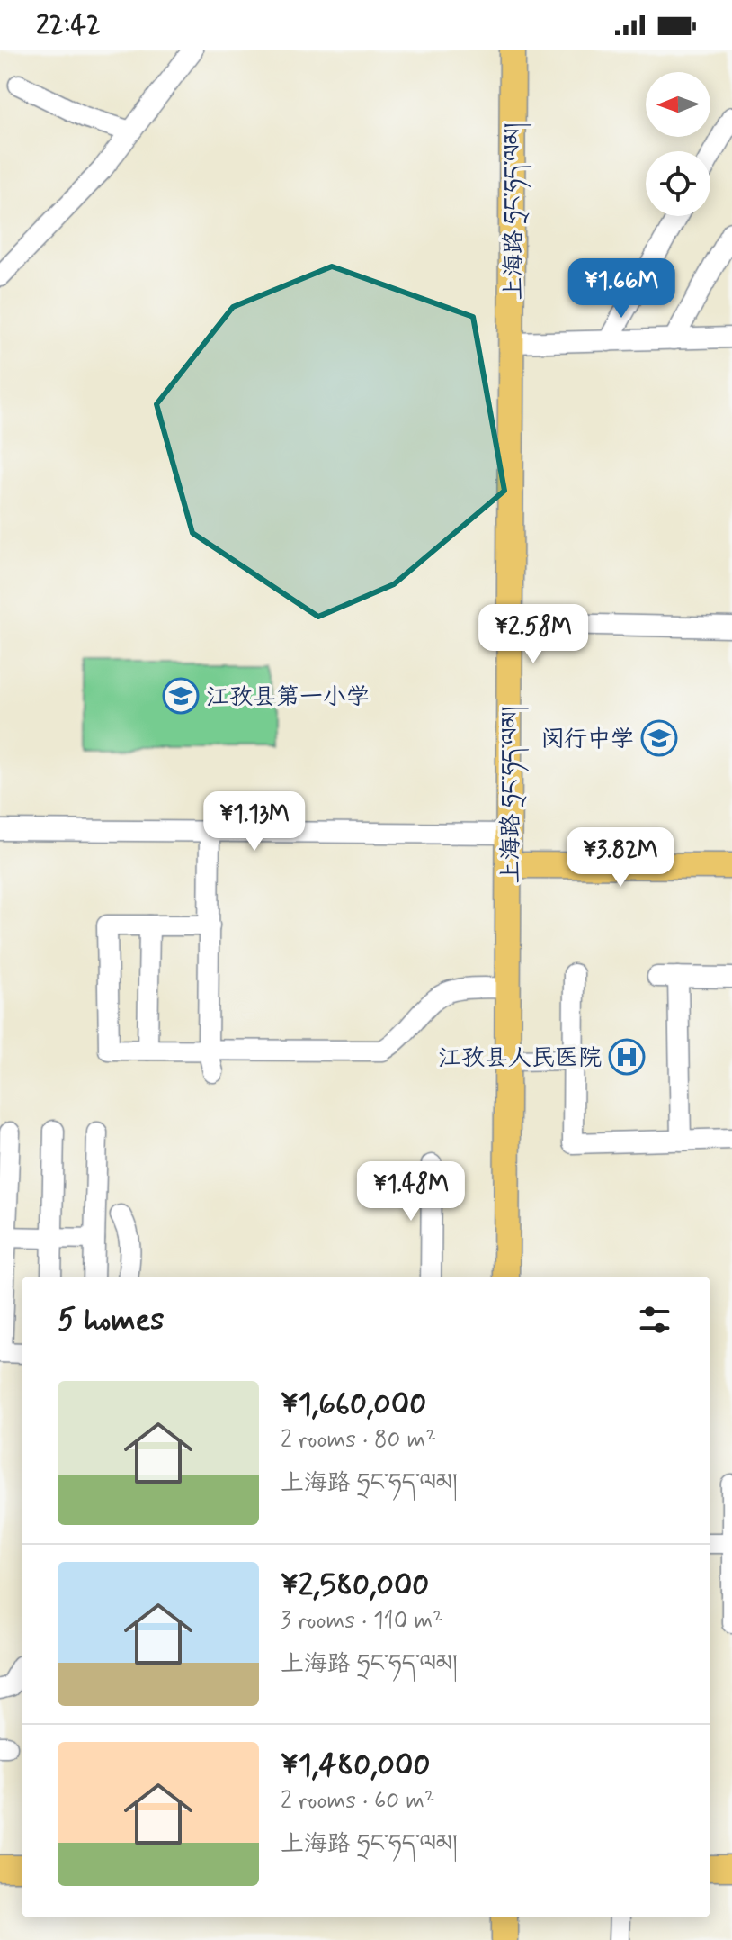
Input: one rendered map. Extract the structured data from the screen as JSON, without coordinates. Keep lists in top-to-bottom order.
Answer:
{
  "streets": {
    "main road": ["上海路 ཧྲང་ཧད་ལམ།"]
  },
  "places": {
    "school or university": ["江孜县第一小学", "闵行中学"],
    "hospital": ["江孜县人民医院"]
  },
  "north": "left",
  "page": {
    "status": "22:42",
    "price": [
      "¥1.66M",
      "¥2.58M",
      "¥1.13M",
      "¥3.82M",
      "¥1.48M"
    ],
    "heading": "5 homes",
    "list": [
      {
        "name": "¥1,660,000",
        "note": "2 rooms · 80 m² · 上海路 ཧྲང་ཧད་ལམ།"
      },
      {
        "name": "¥2,580,000",
        "note": "3 rooms · 110 m² · 上海路 ཧྲང་ཧད་ལམ།"
      },
      {
        "name": "¥1,480,000",
        "note": "2 rooms · 60 m² · 上海路 ཧྲང་ཧད་ལམ།"
      }
    ]
  }
}
